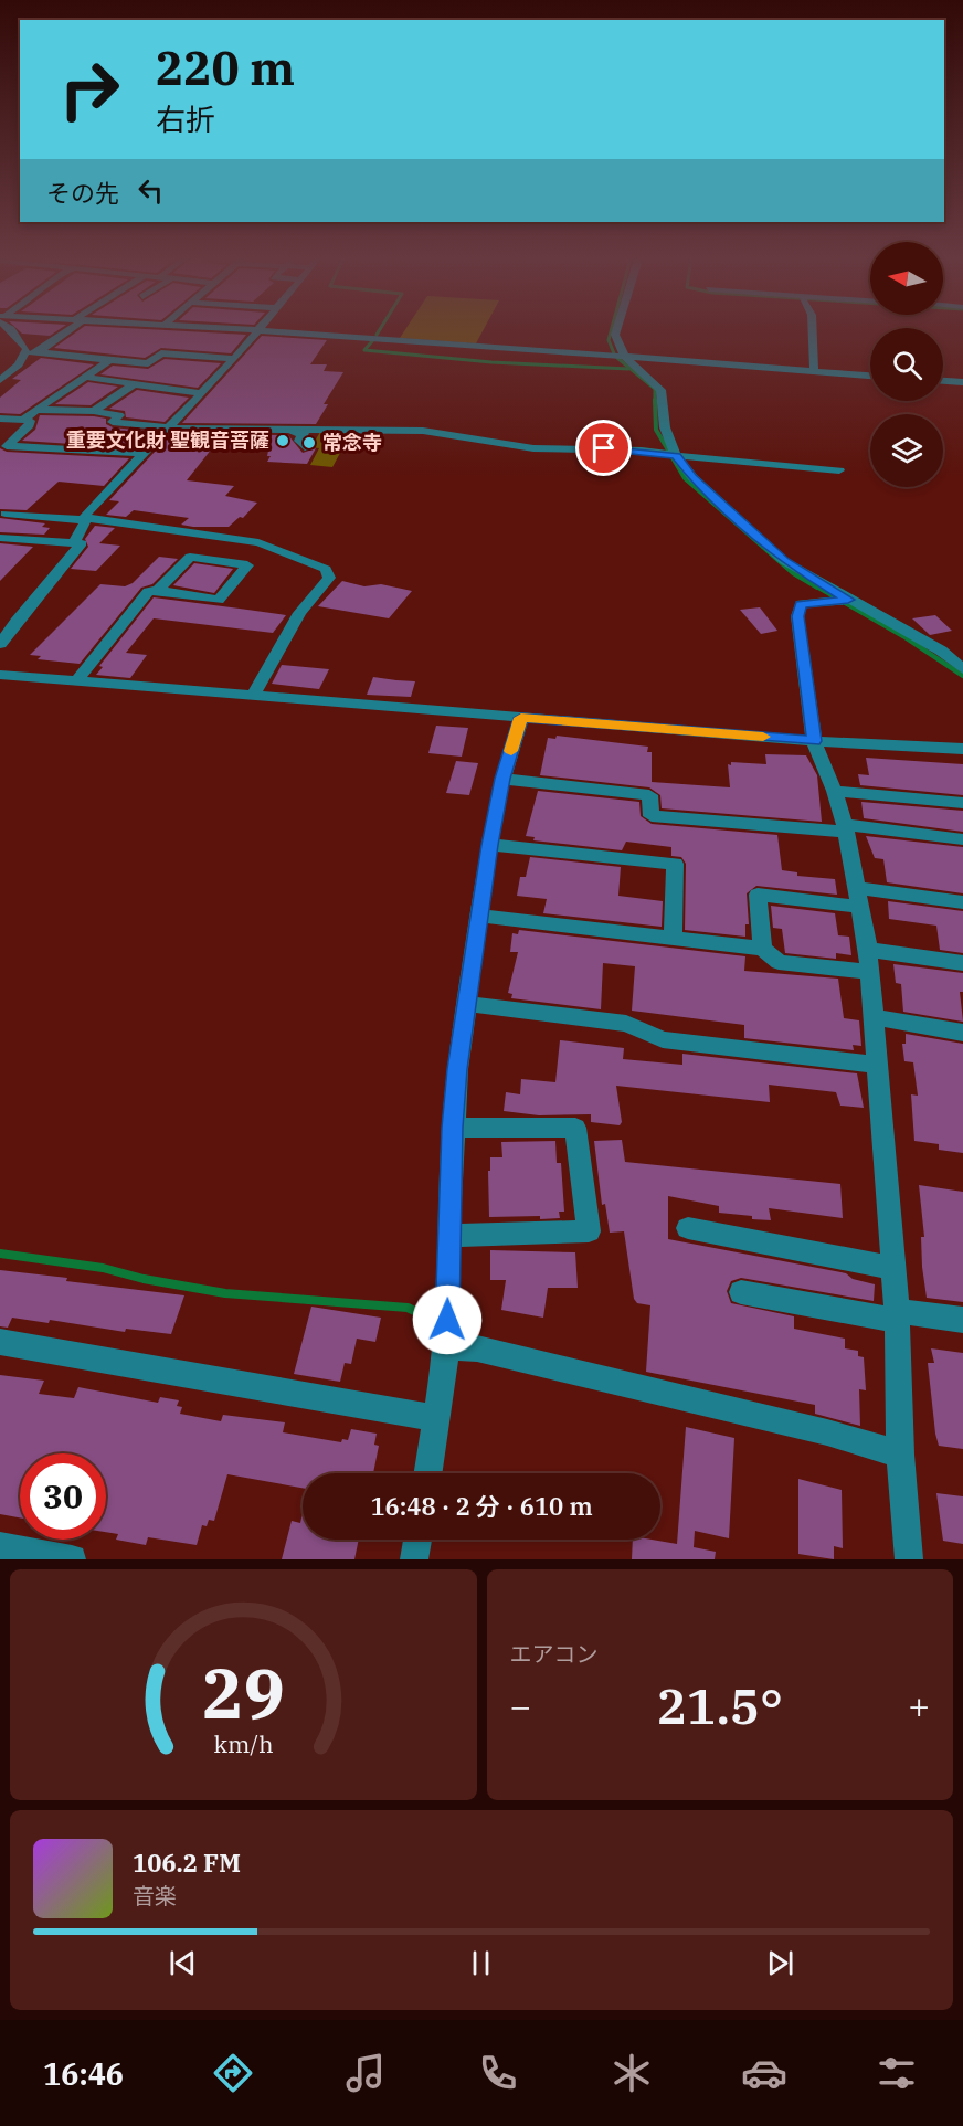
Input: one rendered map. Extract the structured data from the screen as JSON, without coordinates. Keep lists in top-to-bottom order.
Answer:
{
  "places": ["重要文化財 聖観音菩薩", "常念寺"],
  "north": "left",
  "page": {
    "turn": ["220 m", "右折"],
    "then": "その先",
    "limit": "30",
    "trip": "16:48 · 2 分 · 610 m",
    "tile": "エアコン",
    "heat": ["−", "21.5°", "+"],
    "song": ["106.2 FM", "音楽"],
    "tabs": "16:46",
    "gauge": ["29", "km/h"]
  }
}
